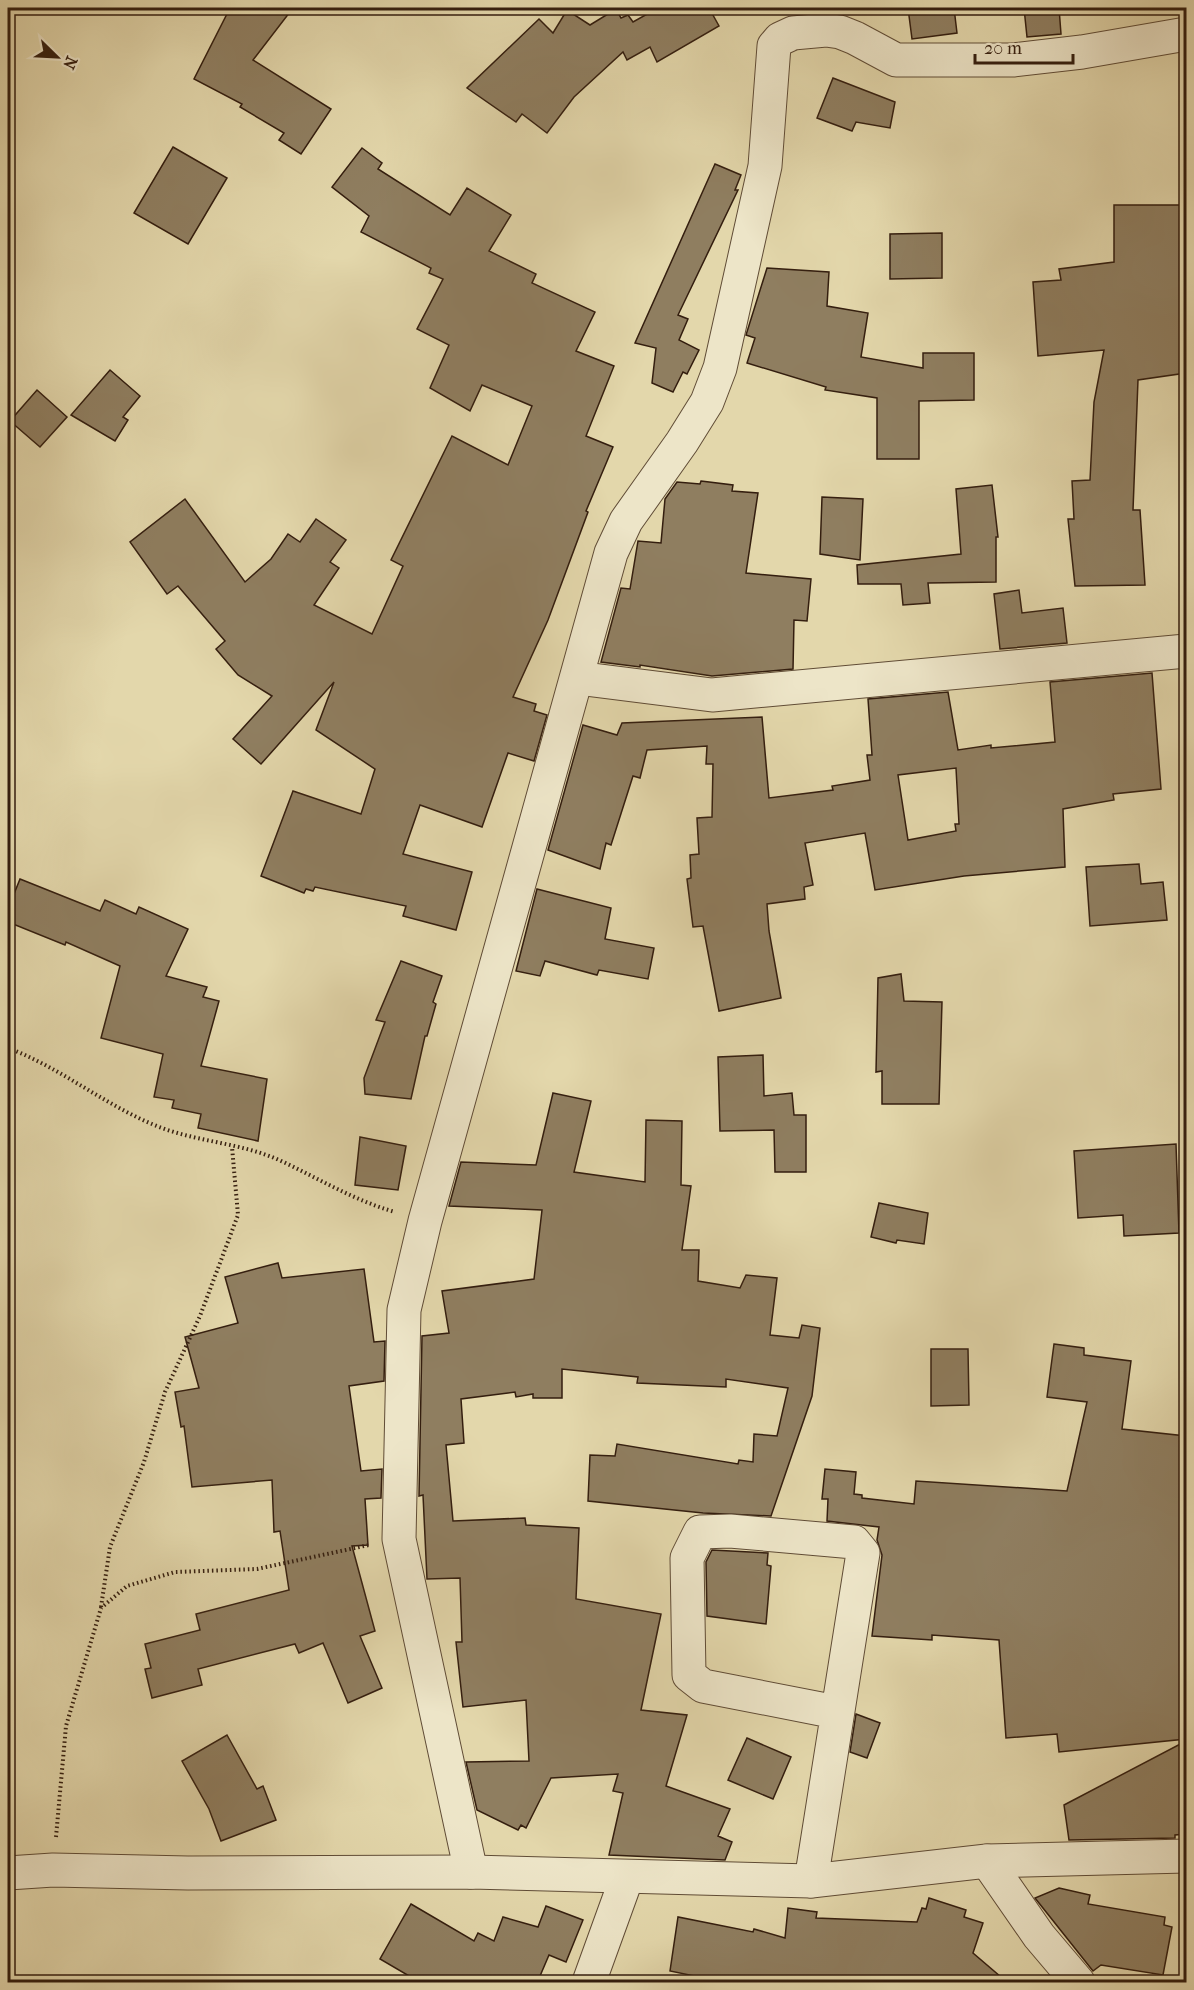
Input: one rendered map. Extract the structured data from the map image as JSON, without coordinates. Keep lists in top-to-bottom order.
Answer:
{
  "scale_bar": "20 m",
  "north": "bottom right"
}
